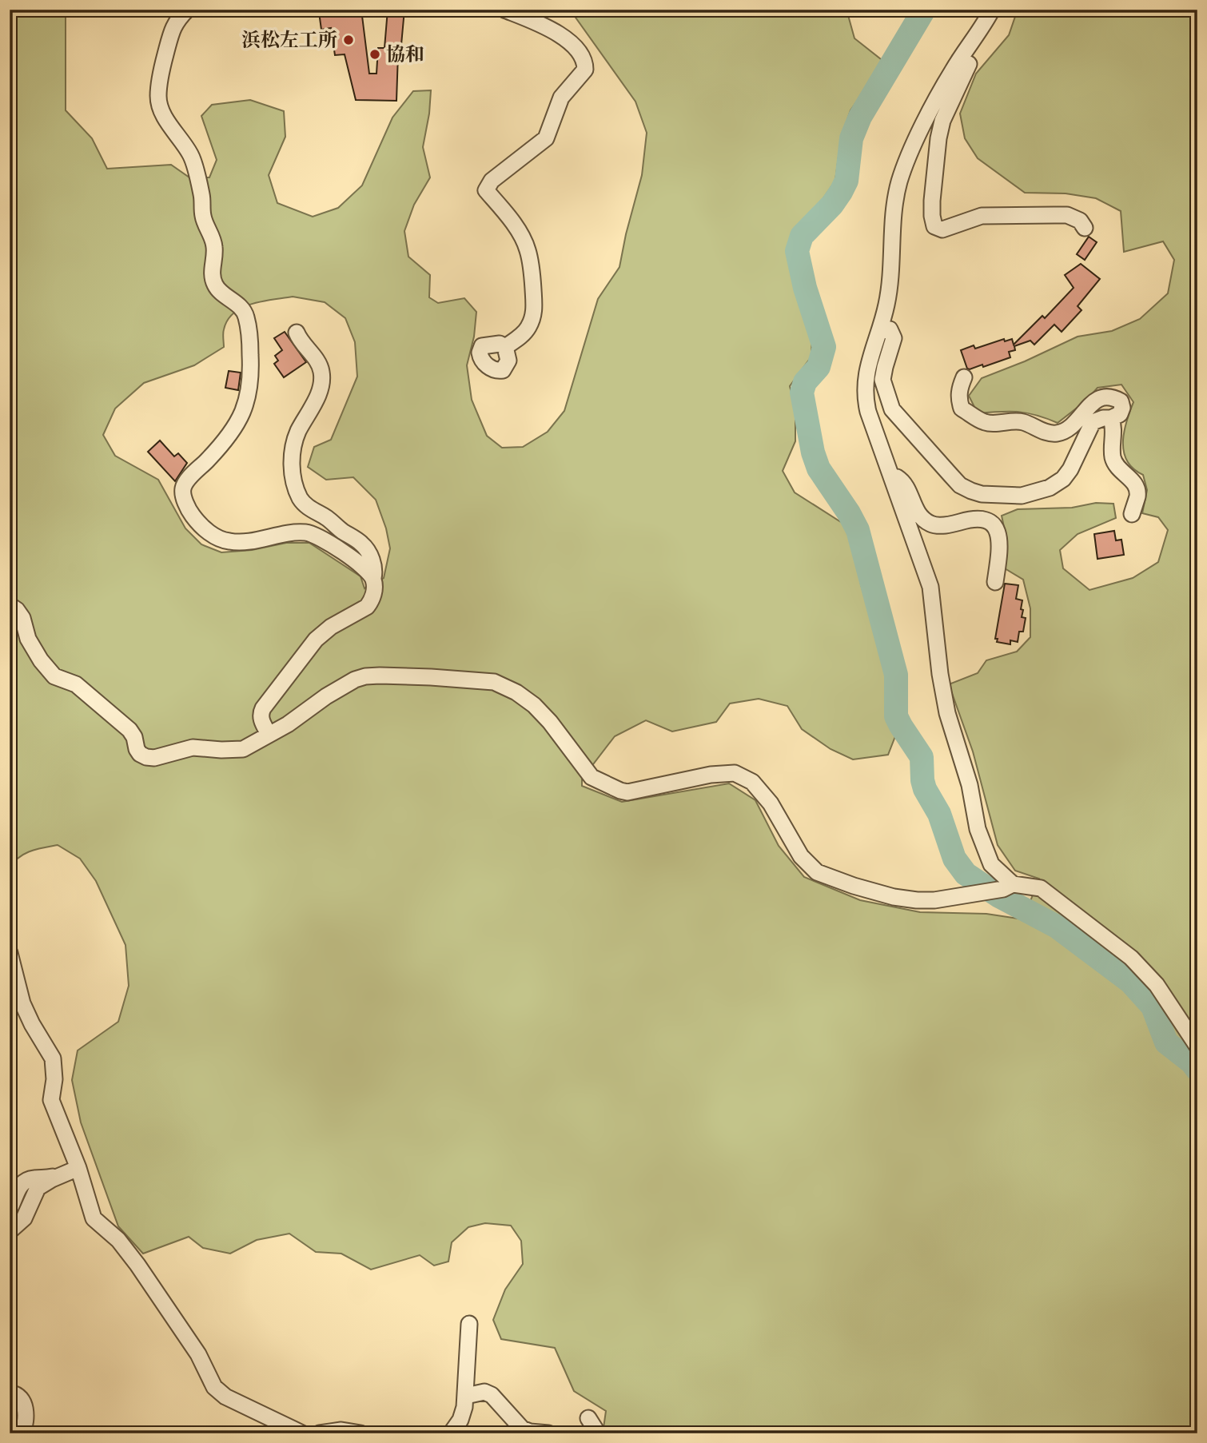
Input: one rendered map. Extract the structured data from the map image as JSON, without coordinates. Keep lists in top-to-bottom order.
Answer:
{
  "places": ["浜松左工所", "協和"]
}
